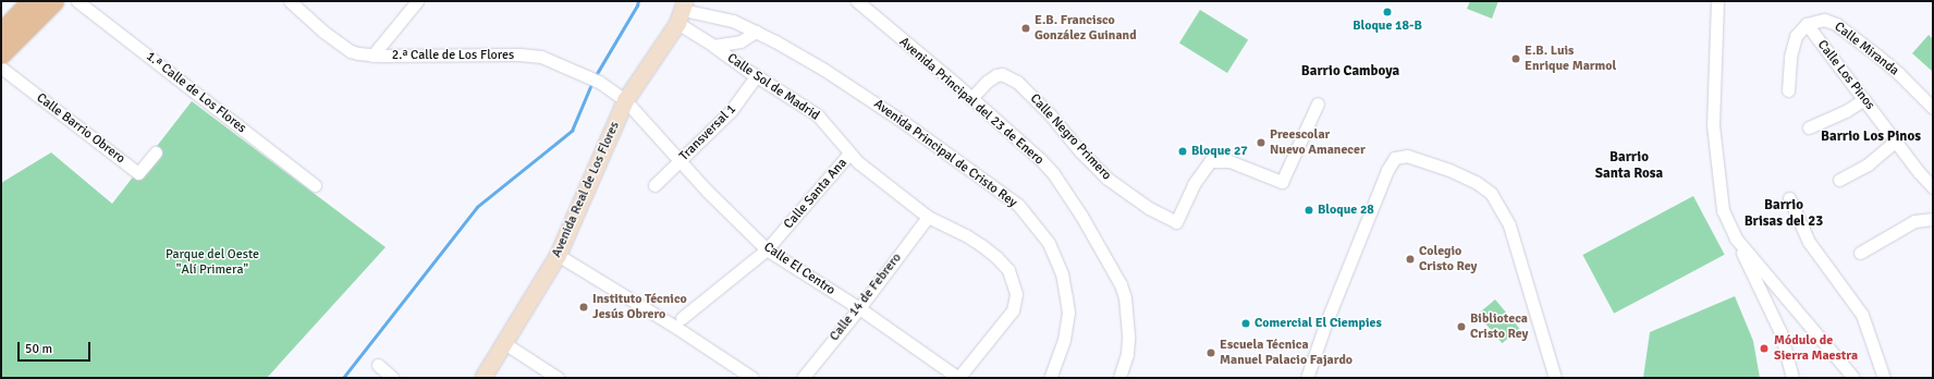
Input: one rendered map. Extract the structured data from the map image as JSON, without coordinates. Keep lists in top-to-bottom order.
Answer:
{
  "streets": {
    "street": [
      "Calle Miranda",
      "2.ª Calle de Los Flores",
      "Calle Los Pinos",
      "Calle Sol de Madrid",
      "1.ª Calle de Los Flores",
      "Avenida Principal del 23 de Enero",
      "Calle Barrio Obrero",
      "Transversal 1",
      "Calle Negro Primero",
      "Avenida Principal de Cristo Rey",
      "Avenida Real de Los Flores",
      "Calle Santa Ana",
      "Calle El Centro",
      "Calle 14 de Febrero"
    ]
  },
  "crossings": [
    ["Calle Miranda", "Calle Los Pinos"],
    ["2.ª Calle de Los Flores", "Avenida Real de Los Flores"],
    ["2.ª Calle de Los Flores", "Calle El Centro"],
    ["Calle Sol de Madrid", "Transversal 1"],
    ["Calle Sol de Madrid", "Calle Santa Ana"],
    ["Calle Sol de Madrid", "Calle El Centro"],
    ["Calle Sol de Madrid", "Calle 14 de Febrero"],
    ["Avenida Principal del 23 de Enero", "Calle Negro Primero"],
    ["Transversal 1", "Calle El Centro"],
    ["Avenida Principal de Cristo Rey", "Avenida Real de Los Flores"],
    ["Avenida Real de Los Flores", "Calle El Centro"],
    ["Calle Santa Ana", "Calle El Centro"],
    ["Calle El Centro", "Calle 14 de Febrero"]
  ],
  "districts": [
    "Barrio Camboya",
    "Barrio Los Pinos",
    "Barrio Santa Rosa",
    "Barrio Brisas del 23"
  ],
  "parks": ["Parque del Oeste \"Alí Primera\""],
  "places": [
    "Bloque 18-B",
    "E.B. Francisco González Guinand",
    "E.B. Luis Enrique Marmol",
    "Preescolar Nuevo Amanecer",
    "Bloque 27",
    "Bloque 28",
    "Colegio Cristo Rey",
    "Instituto Técnico Jesús Obrero",
    "Comercial El Ciempies",
    "Biblioteca Cristo Rey",
    "Módulo de Sierra Maestra",
    "Escuela Técnica Manuel Palacio Fajardo"
  ],
  "scale_bar": "50 m"
}
